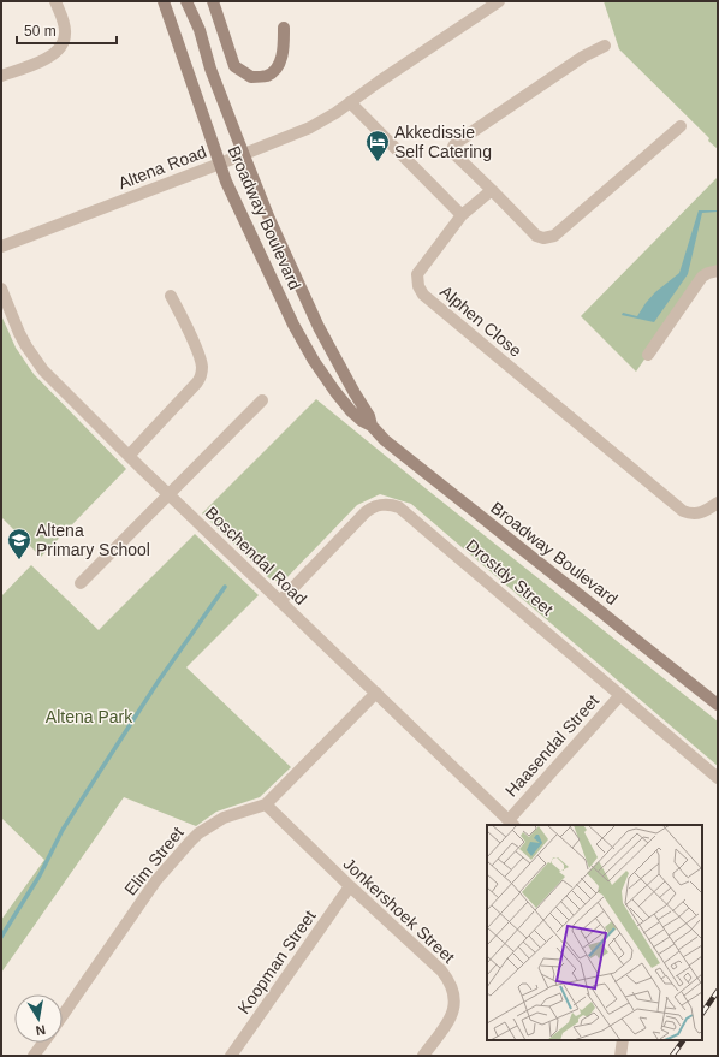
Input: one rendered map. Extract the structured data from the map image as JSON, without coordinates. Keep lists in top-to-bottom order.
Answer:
{
  "streets": {
    "main road": ["Broadway Boulevard"],
    "street": [
      "Altena Road",
      "Alphen Close",
      "Boschendal Road",
      "Drostdy Street",
      "Haasendal Street",
      "Elim Street",
      "Jonkershoek Street",
      "Koopman Street"
    ]
  },
  "crossings": [
    ["Altena Road", "Broadway Boulevard"],
    ["Boschendal Road", "Drostdy Street"],
    ["Boschendal Road", "Haasendal Street"],
    ["Boschendal Road", "Elim Street"],
    ["Drostdy Street", "Haasendal Street"],
    ["Elim Street", "Jonkershoek Street"],
    ["Jonkershoek Street", "Koopman Street"]
  ],
  "parks": ["Altena Park"],
  "places": {
    "hotel": ["Akkedissie Self Catering"],
    "school or university": ["Altena Primary School"]
  },
  "scale_bar": "50 m",
  "north": "bottom"
}
